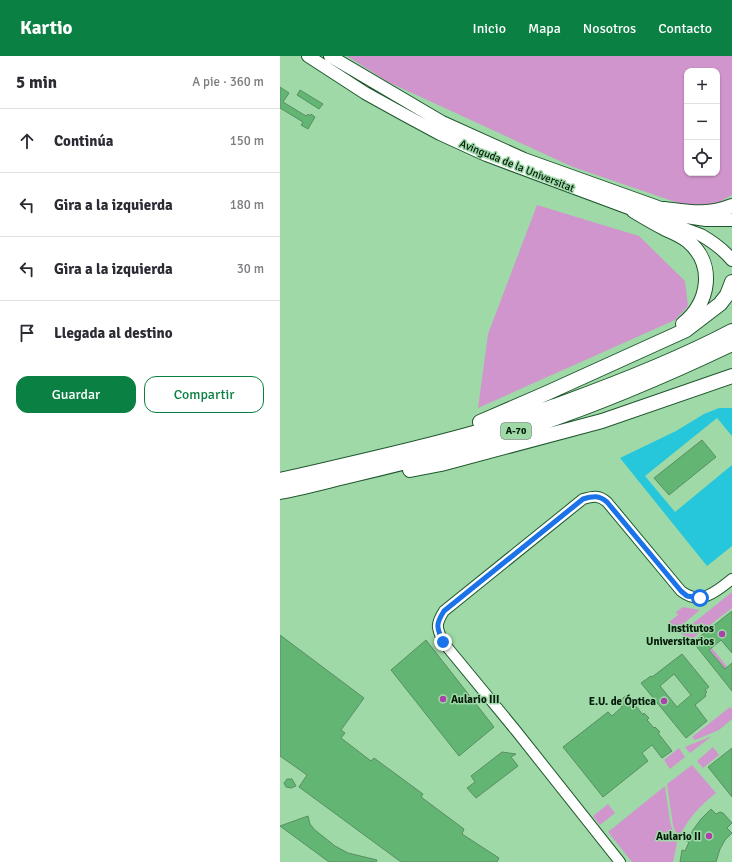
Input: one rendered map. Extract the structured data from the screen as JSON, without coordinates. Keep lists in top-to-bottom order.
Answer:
{
  "streets": {
    "highway": ["A-70"],
    "main road": ["Avinguda de la Universitat"]
  },
  "places": [
    "Institutos Universitarios",
    "Aulario III",
    "E.U. de Óptica",
    "Aulario II"
  ],
  "page": {
    "header": "Kartio",
    "nav": [
      "Inicio",
      "Mapa",
      "Nosotros",
      "Contacto"
    ],
    "heading": ["5 min", "A pie · 360 m"],
    "map_buttons": ["+", "−"],
    "list": [
      ["Continúa", "150 m"],
      ["Gira a la izquierda", "180 m"],
      ["Gira a la izquierda", "30 m"],
      "Llegada al destino"
    ],
    "buttons": ["Guardar", "Compartir"]
  }
}
